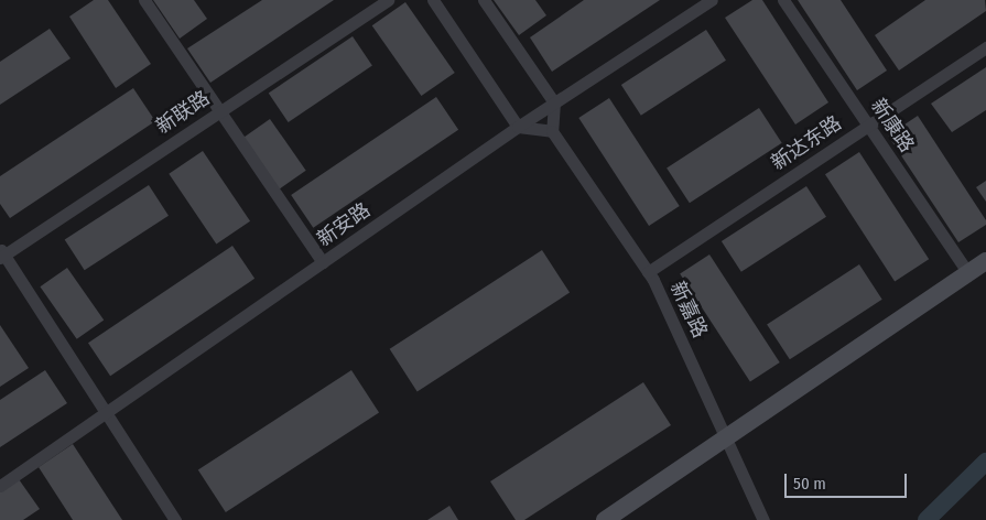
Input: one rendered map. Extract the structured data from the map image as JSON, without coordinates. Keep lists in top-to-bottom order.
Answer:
{
  "streets": {
    "street": [
      "新联路",
      "新康路",
      "新达东路",
      "新安路",
      "新嘉路"
    ]
  },
  "crossings": [
    ["新康路", "新达东路"],
    ["新达东路", "新嘉路"]
  ],
  "scale_bar": "50 m"
}
